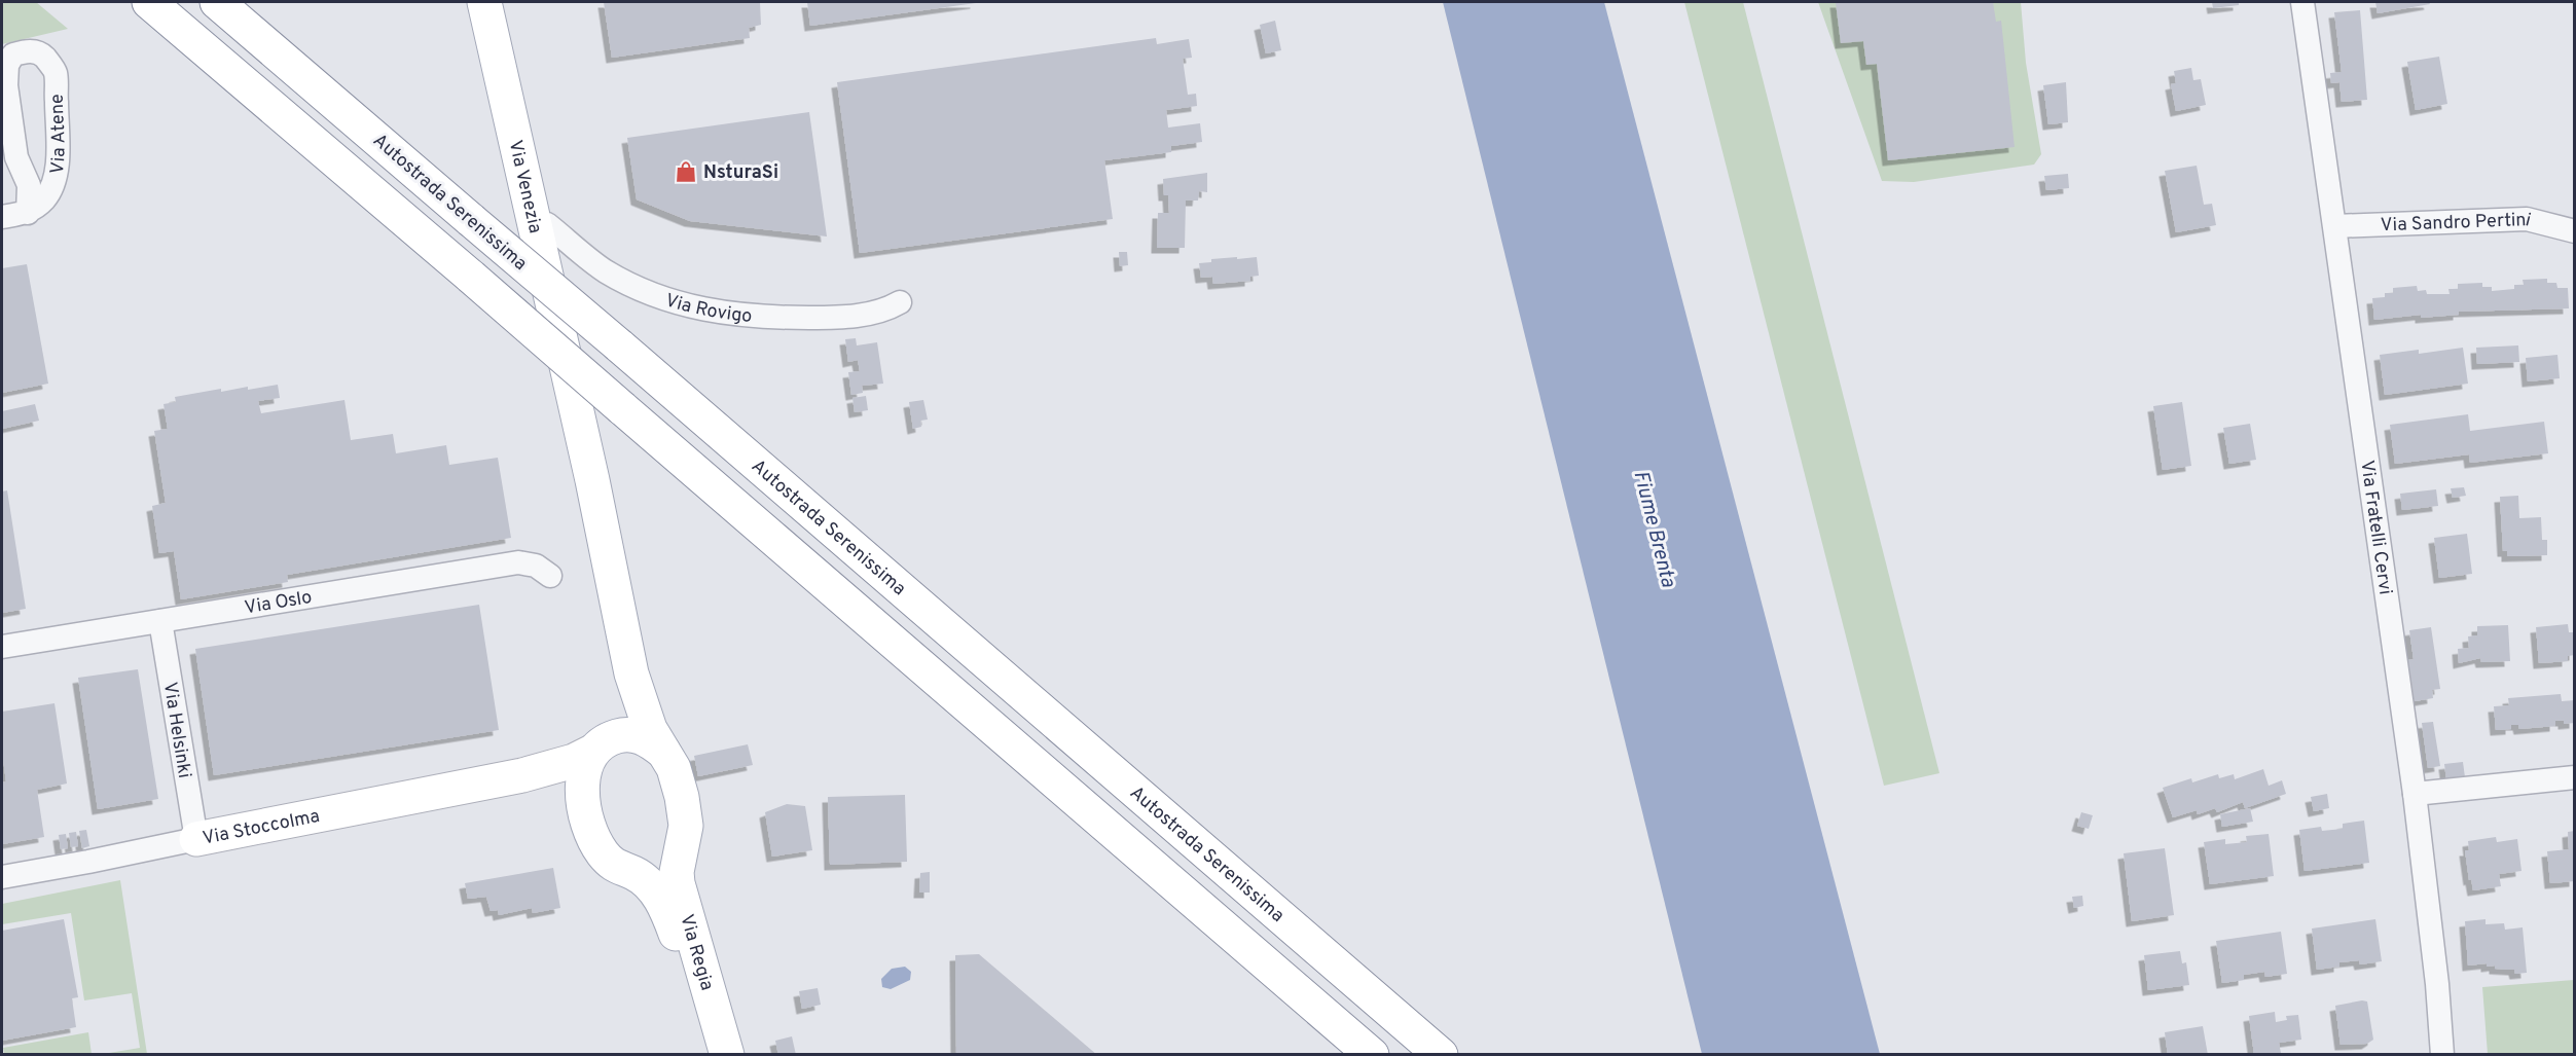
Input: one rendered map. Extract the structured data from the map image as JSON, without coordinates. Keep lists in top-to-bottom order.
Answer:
{
  "streets": {
    "main road": [
      "Via Venezia",
      "Autostrada Serenissima",
      "Via Stoccolma",
      "Via Regia"
    ],
    "street": [
      "Via Atene",
      "Via Sandro Pertini",
      "Via Rovigo",
      "Via Fratelli Cervi",
      "Via Oslo",
      "Via Helsinki"
    ]
  },
  "crossings": [
    ["Via Venezia", "Via Rovigo"],
    ["Via Venezia", "Via Regia"],
    ["Via Sandro Pertini", "Via Fratelli Cervi"],
    ["Via Oslo", "Via Helsinki"],
    ["Via Helsinki", "Via Stoccolma"],
    ["Via Stoccolma", "Via Regia"]
  ],
  "water": ["Fiume Brenta"],
  "places": {
    "shop": ["NsturaSi"]
  }
}
